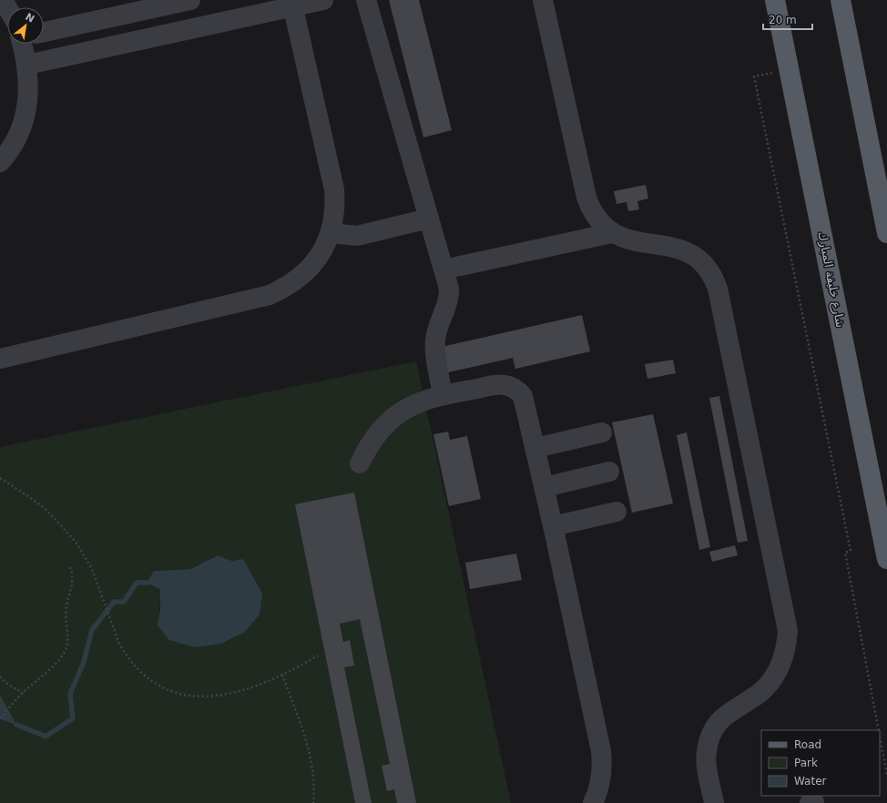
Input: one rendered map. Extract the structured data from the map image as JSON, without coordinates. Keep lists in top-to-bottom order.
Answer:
{
  "streets": {
    "main road": ["شارع خليفة المبارك"]
  },
  "legend": ["Road", "Park", "Water"],
  "scale_bar": "20 m",
  "north": "top right"
}
